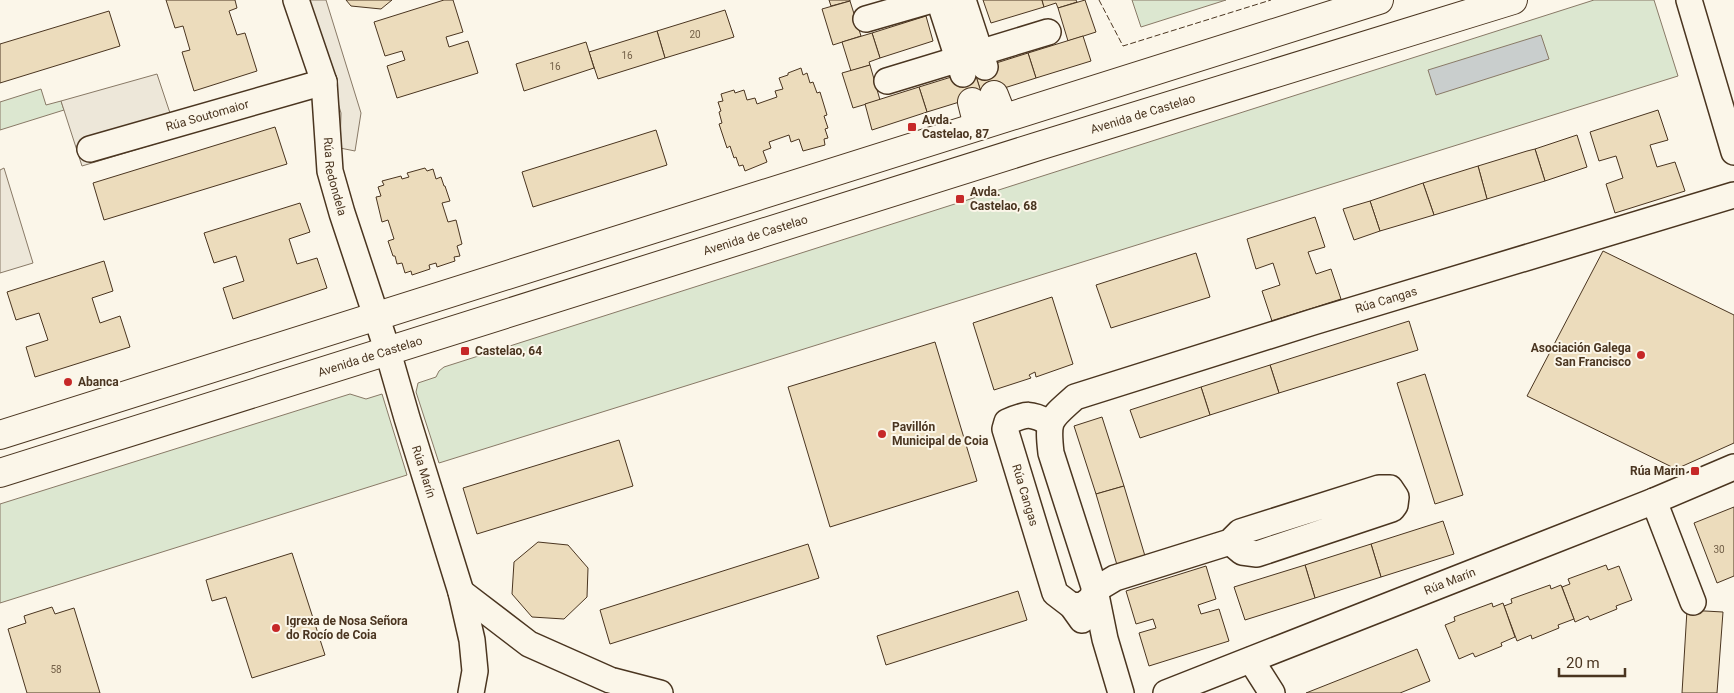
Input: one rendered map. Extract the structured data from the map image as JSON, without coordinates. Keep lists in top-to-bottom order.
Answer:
{
  "streets": {
    "main road": ["Avenida de Castelao"],
    "street": [
      "Rúa Soutomaior",
      "Rúa Redondela",
      "Rúa Cangas",
      "Rúa Marín"
    ]
  },
  "crossings": [
    ["Avenida de Castelao", "Rúa Redondela"],
    ["Avenida de Castelao", "Rúa Marín"],
    ["Rúa Soutomaior", "Rúa Redondela"],
    ["Rúa Redondela", "Rúa Marín"]
  ],
  "places": {
    "transit": [
      "Avda. Castelao, 87",
      "Avda. Castelao, 68",
      "Castelao, 64",
      "Rúa Marin"
    ],
    "other": [
      "Asociación Galega San Francisco",
      "Abanca",
      "Pavillón Municipal de Coia",
      "Igrexa de Nosa Señora do Rocío de Coia"
    ]
  },
  "house_numbers": [
    "20",
    "16",
    "16",
    "30",
    "58"
  ],
  "scale_bar": "20 m"
}
